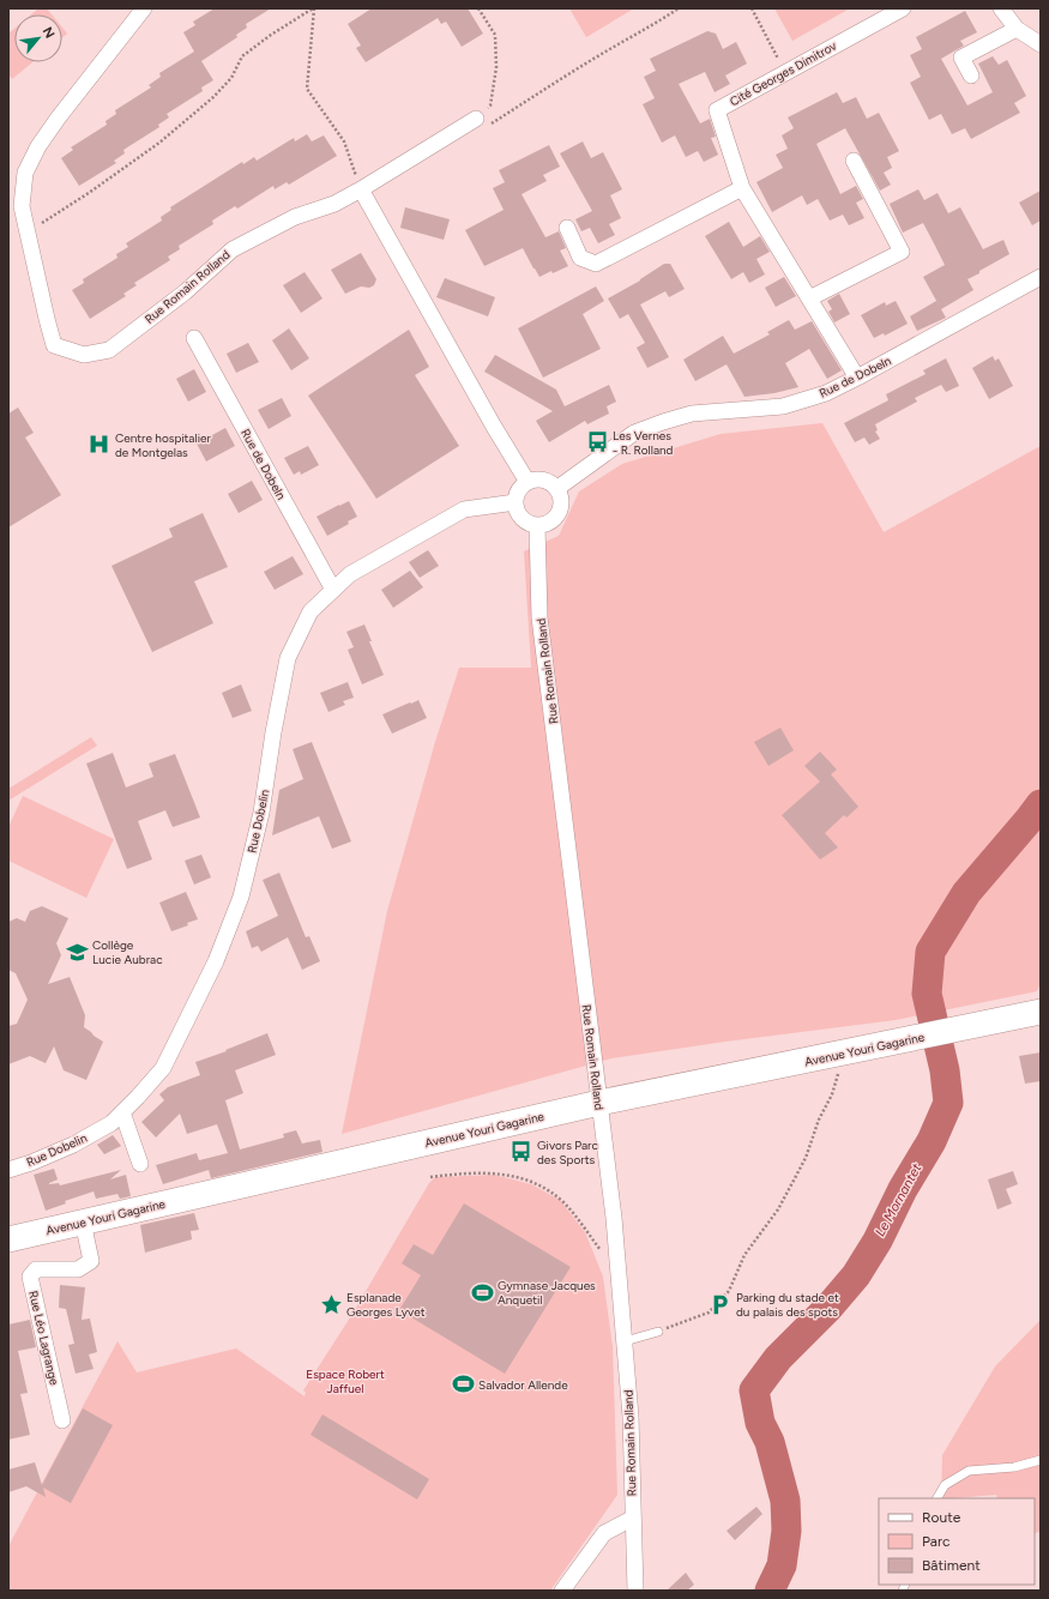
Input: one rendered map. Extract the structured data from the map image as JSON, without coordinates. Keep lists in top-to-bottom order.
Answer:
{
  "streets": {
    "main road": ["Avenue Youri Gagarine"],
    "street": [
      "Cité Georges Dimitrov",
      "Rue Romain Rolland",
      "Rue de Dobeln",
      "Rue Dobelin",
      "Rue Léo Lagrange"
    ]
  },
  "crossings": [
    ["Cité Georges Dimitrov", "Rue de Dobeln"],
    ["Rue Romain Rolland", "Rue de Dobeln"],
    ["Rue Romain Rolland", "Rue Dobelin"],
    ["Rue Romain Rolland", "Avenue Youri Gagarine"],
    ["Rue de Dobeln", "Rue Dobelin"],
    ["Avenue Youri Gagarine", "Rue Léo Lagrange"]
  ],
  "water": ["Le Mornantet"],
  "parks": ["Espace Robert Jaffuel"],
  "places": {
    "bus stop": ["Les Vernes - R. Rolland", "Givors Parc des Sports"],
    "hospital": ["Centre hospitalier de Montgelas"],
    "school or university": ["Collège Lucie Aubrac"],
    "sports": ["Gymnase Jacques Anquetil", "Salvador Allende"],
    "place": ["Esplanade Georges Lyvet"],
    "parking": ["Parking du stade et du palais des spots"]
  },
  "legend": ["Route", "Parc", "Bâtiment"],
  "north": "top right"
}
